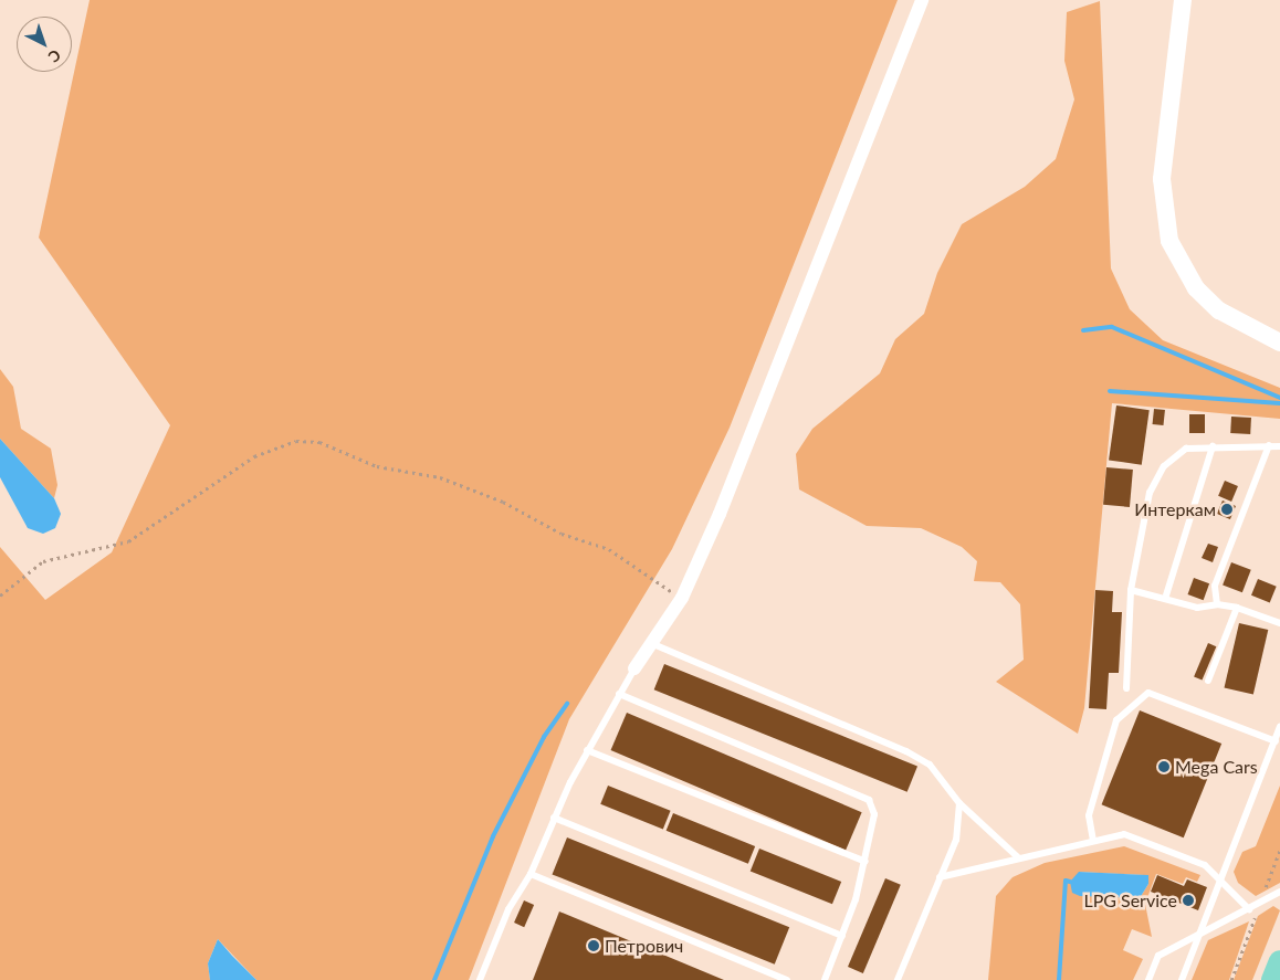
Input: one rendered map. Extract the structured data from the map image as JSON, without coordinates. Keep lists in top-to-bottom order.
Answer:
{
  "places": [
    "Интеркам",
    "Mega Cars",
    "LPG Service",
    "Петрович"
  ],
  "north": "bottom right"
}
